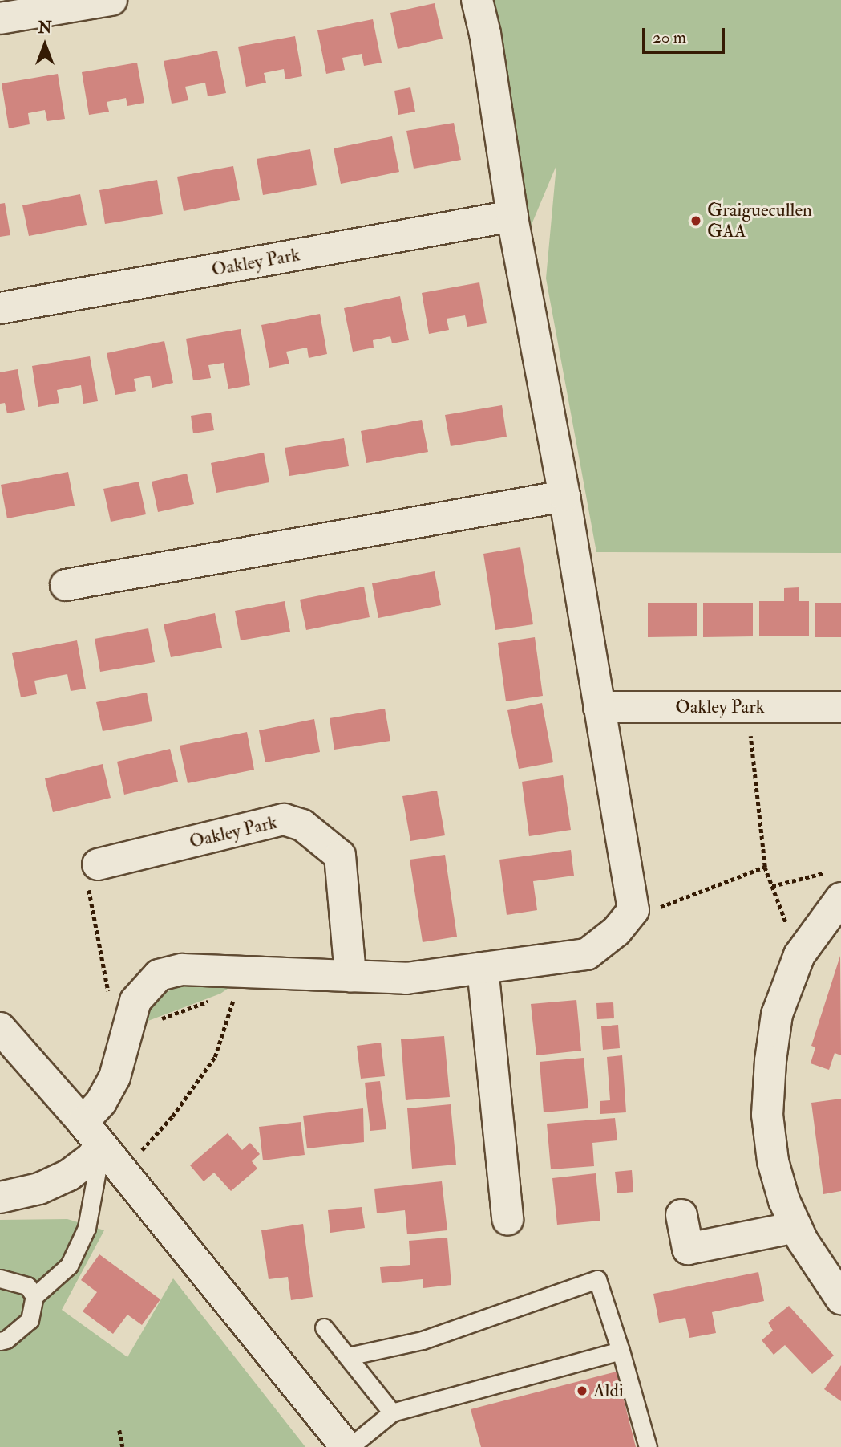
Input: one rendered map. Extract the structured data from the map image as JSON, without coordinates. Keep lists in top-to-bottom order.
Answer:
{
  "streets": {
    "street": ["Oakley Park"]
  },
  "places": ["Graiguecullen GAA", "Aldi"],
  "scale_bar": "20 m",
  "north": "top"
}
